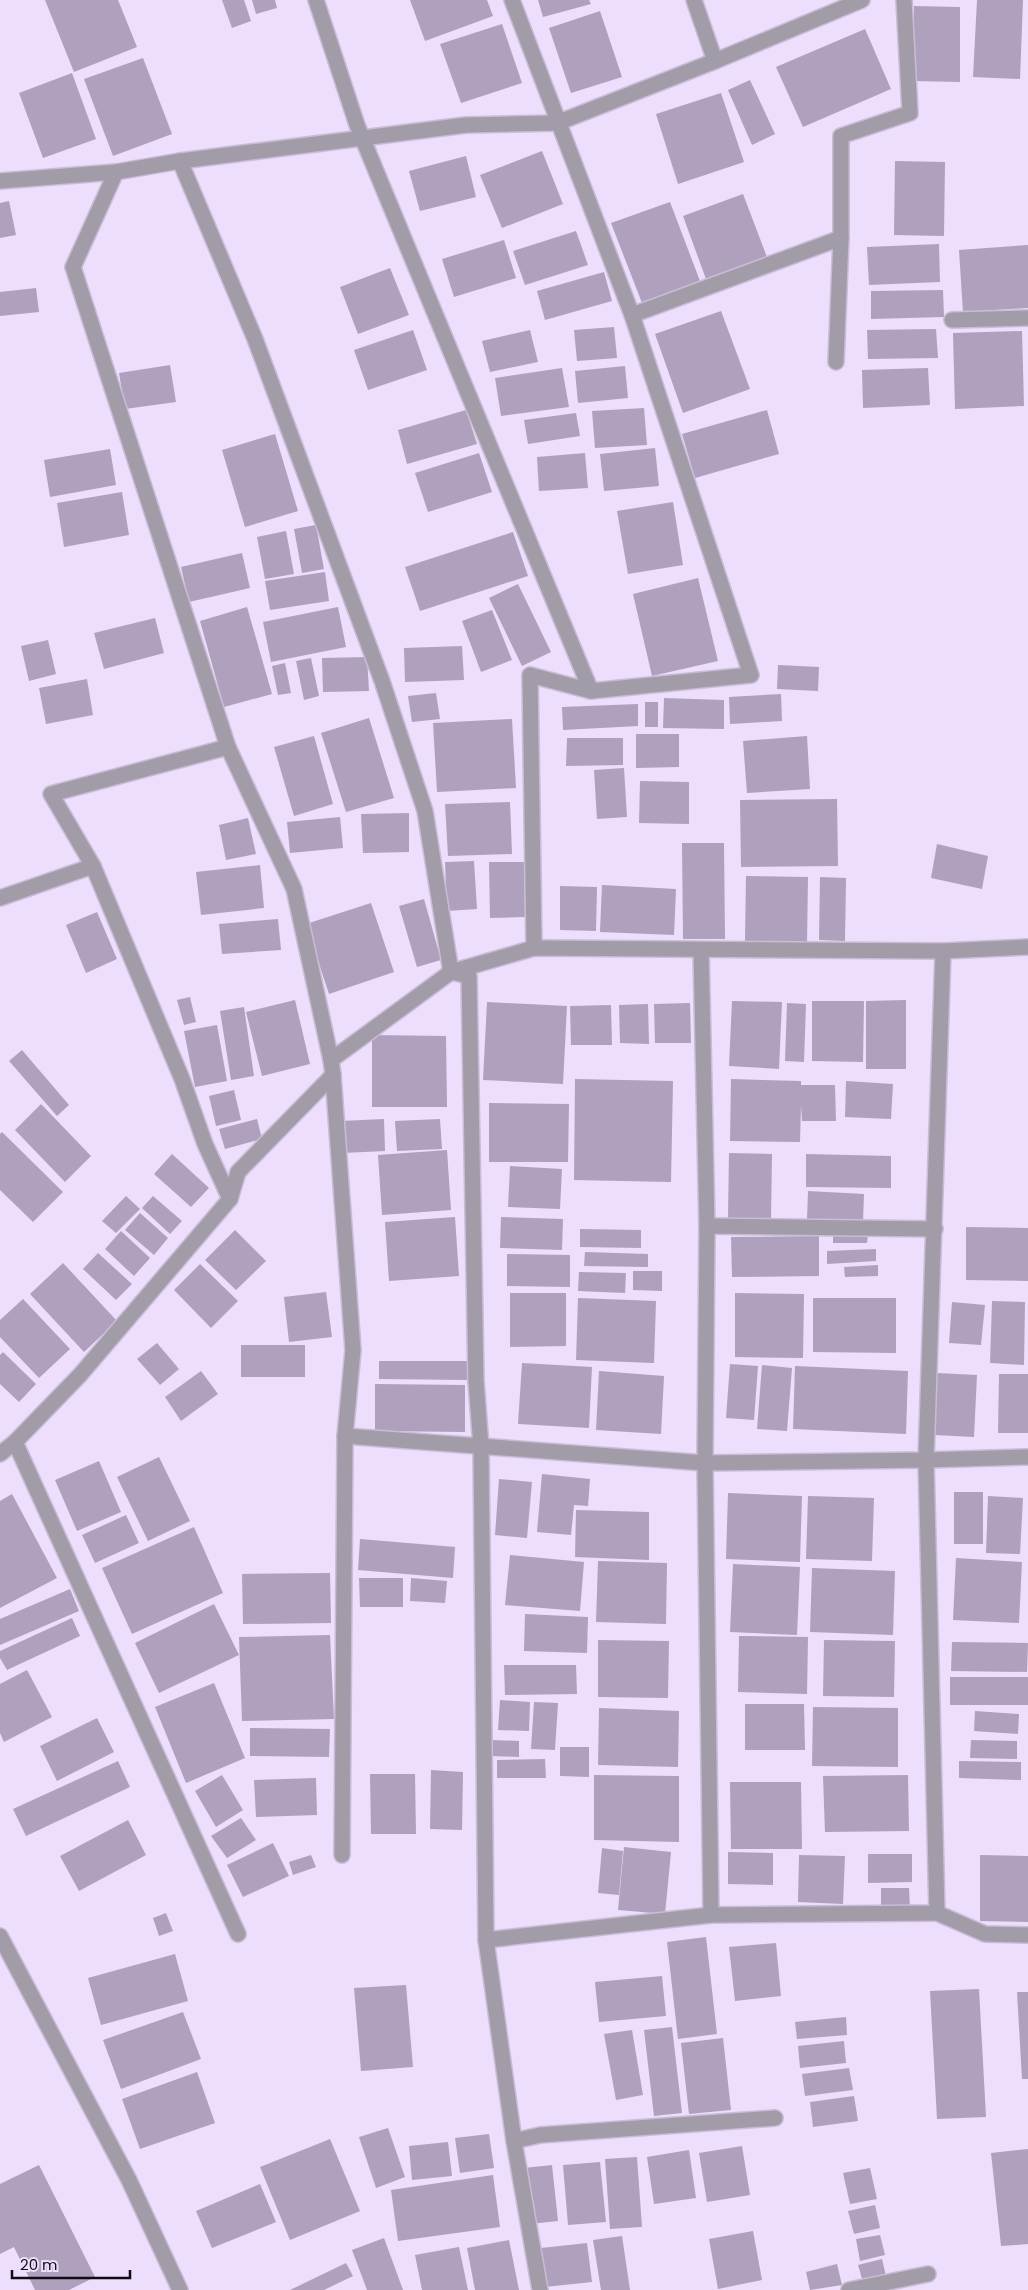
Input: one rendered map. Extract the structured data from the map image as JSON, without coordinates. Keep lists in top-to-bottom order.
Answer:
{
  "scale_bar": "20 m"
}
